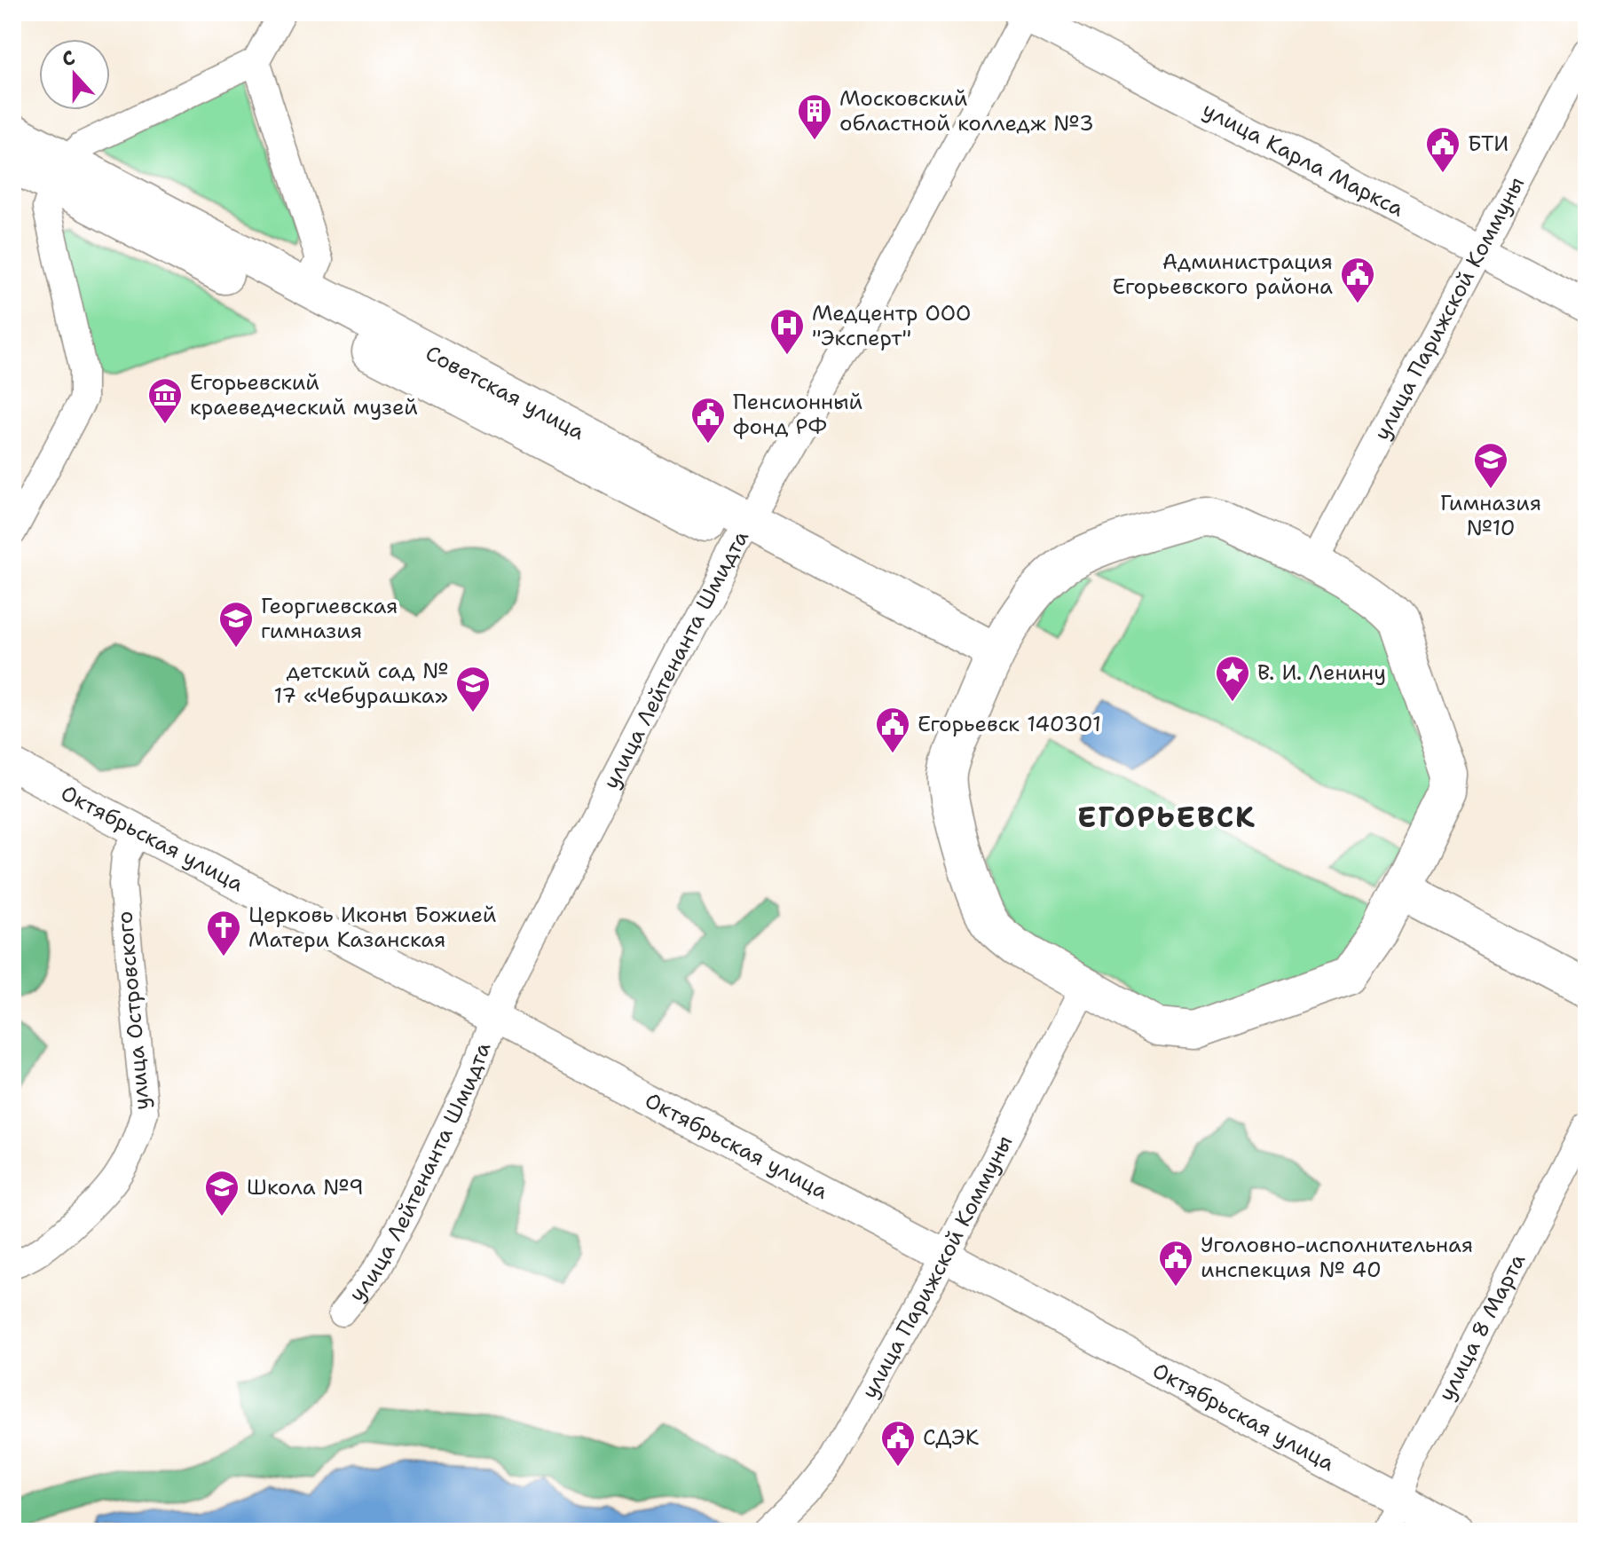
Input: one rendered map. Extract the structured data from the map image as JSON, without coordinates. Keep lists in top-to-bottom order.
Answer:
{
  "streets": {
    "main road": ["Советская улица"],
    "street": [
      "улица Карла Маркса",
      "улица Парижской Коммуны",
      "улица Лейтенанта Шмидта",
      "Октябрьская улица",
      "улица Островского",
      "улица 8 Марта"
    ]
  },
  "crossings": [
    ["улица Карла Маркса", "улица Парижской Коммуны"],
    ["улица Карла Маркса", "улица Лейтенанта Шмидта"],
    ["улица Парижской Коммуны", "Октябрьская улица"],
    ["Советская улица", "улица Лейтенанта Шмидта"],
    ["улица Лейтенанта Шмидта", "Октябрьская улица"],
    ["Октябрьская улица", "улица Островского"],
    ["Октябрьская улица", "улица 8 Марта"]
  ],
  "districts": ["ЕГОРЬЕВСК"],
  "places": {
    "building": ["Московский областной колледж №3"],
    "public building": [
      "БТИ",
      "Администрация Егорьевского района",
      "Пенсионный фонд РФ",
      "Егорьевск 140301",
      "Уголовно-исполнительная инспекция № 40",
      "СДЭК"
    ],
    "hospital": ["Медцентр ООО \"Эксперт\""],
    "museum": ["Егорьевский краеведческий музей"],
    "school or university": [
      "Гимназия №10",
      "Георгиевская гимназия",
      "детский сад № 17 «Чебурашка»",
      "Школа №9"
    ],
    "place": ["В. И. Ленину"],
    "church": ["Церковь Иконы Божией Матери Казанская"]
  },
  "north": "top"
}
